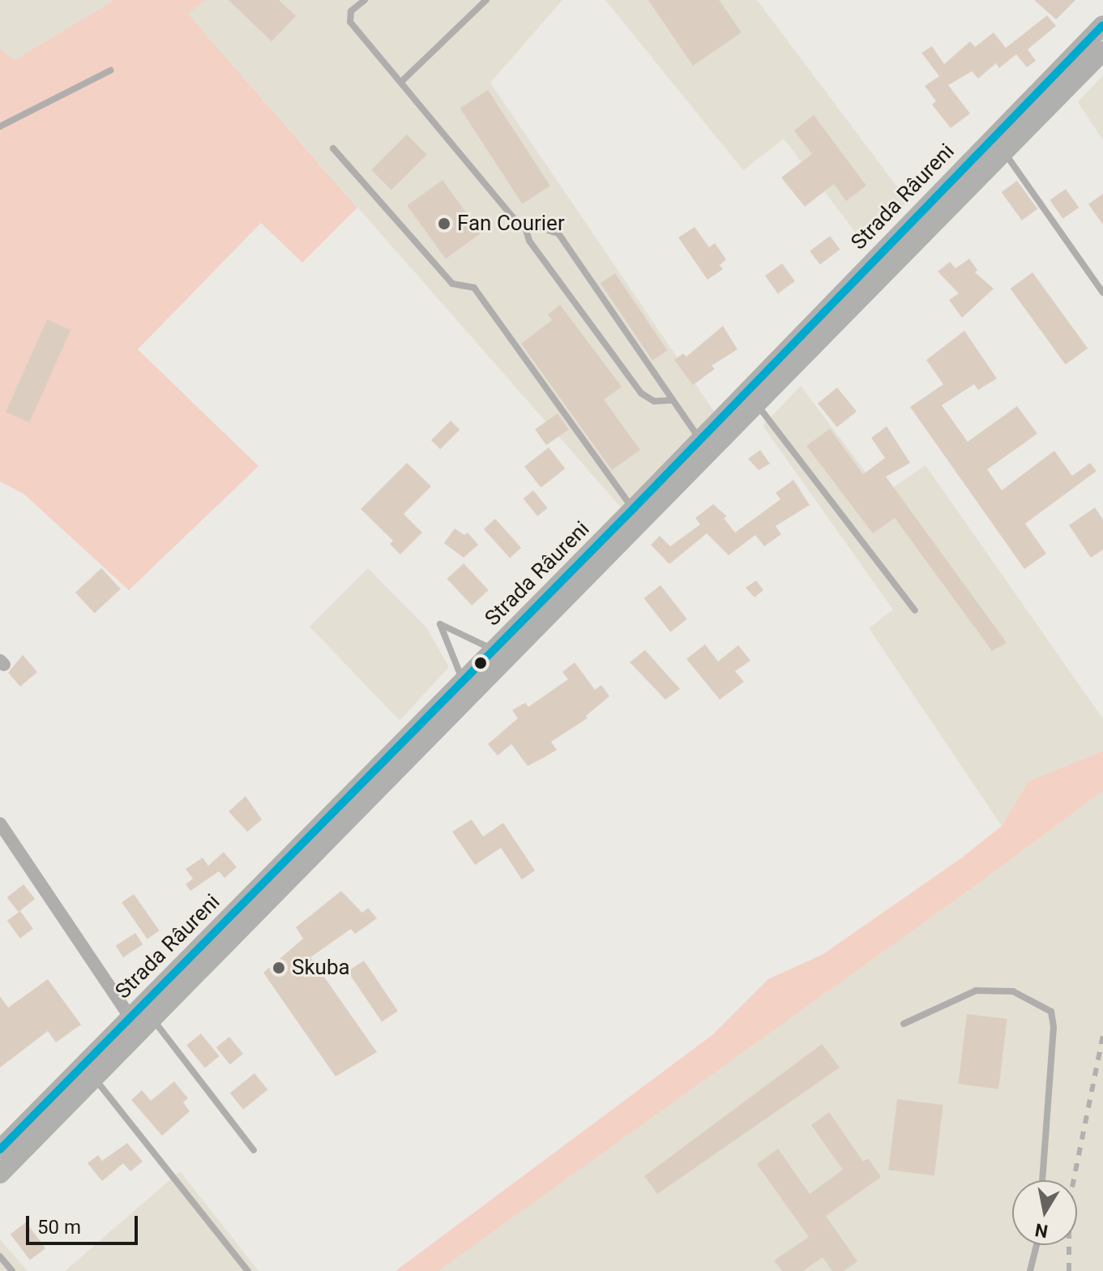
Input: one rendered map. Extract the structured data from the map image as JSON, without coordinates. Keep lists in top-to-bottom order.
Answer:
{
  "streets": {
    "main road": ["Strada Râureni"]
  },
  "places": ["Fan Courier", "Skuba"],
  "scale_bar": "50 m",
  "north": "bottom"
}
